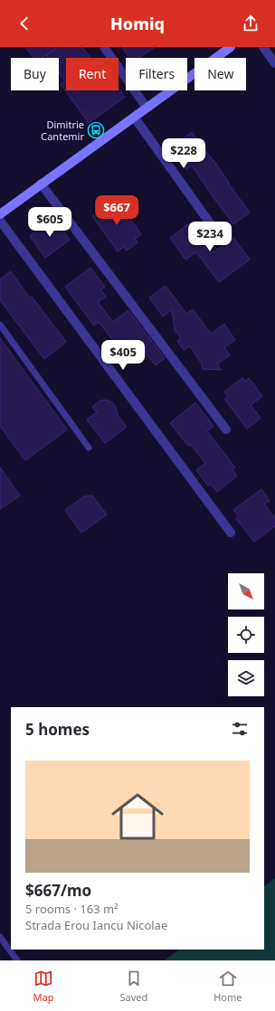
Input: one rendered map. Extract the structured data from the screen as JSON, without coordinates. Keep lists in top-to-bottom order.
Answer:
{
  "places": {
    "bus stop": ["Dimitrie Cantemir"]
  },
  "north": "bottom right",
  "page": {
    "header": "Homiq",
    "chip": [
      "Buy",
      "Rent",
      "Filters",
      "New"
    ],
    "price": [
      "$228",
      "$667",
      "$605",
      "$234",
      "$405"
    ],
    "heading": "5 homes",
    "list": [
      {
        "name": "$667/mo",
        "note": "5 rooms · 163 m² · Strada Erou Iancu Nicolae"
      }
    ],
    "tabs": ["Map", "Saved", "Home"]
  }
}
